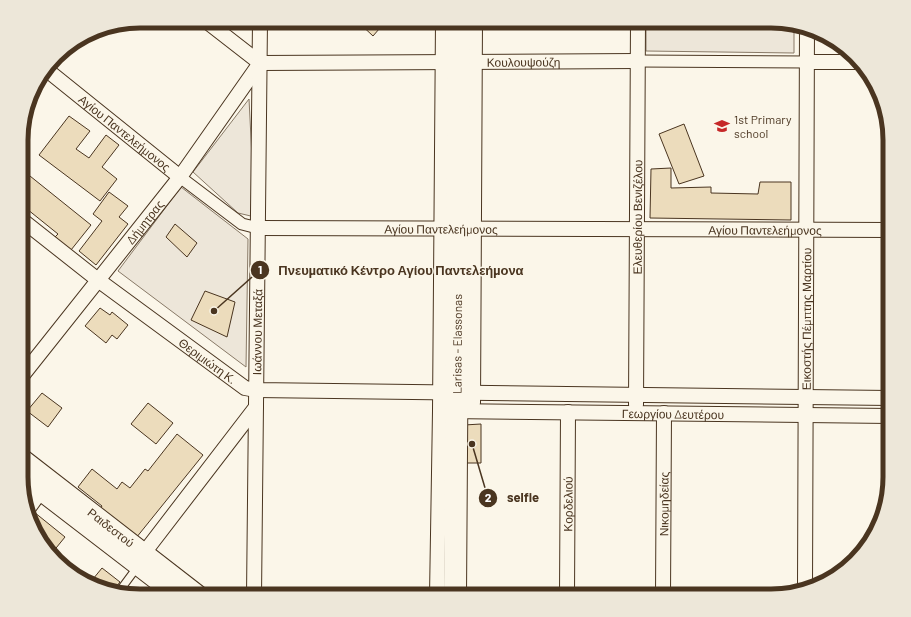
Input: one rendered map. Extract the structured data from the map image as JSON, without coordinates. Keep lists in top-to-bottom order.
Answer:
{
  "streets": {
    "highway": ["Larisas - Elassonas"],
    "street": [
      "Κουλουψούζη",
      "Αγίου Παντελεήμονος",
      "Ελευθερίου Βενιζέλου",
      "Δήμητρας",
      "Εικοστής Πέμπτης Μαρτίου",
      "Ιωάννου Μεταξά",
      "Θεριμιώτη Κ.",
      "Γεωργίου Δευτέρου",
      "Κορδελιού",
      "Νικομηδείας",
      "Ραιδεστού"
    ]
  },
  "crossings": [
    ["Κουλουψούζη", "Ελευθερίου Βενιζέλου"],
    ["Κουλουψούζη", "Δήμητρας"],
    ["Κουλουψούζη", "Εικοστής Πέμπτης Μαρτίου"],
    ["Κουλουψούζη", "Ιωάννου Μεταξά"],
    ["Κουλουψούζη", "Larisas - Elassonas"],
    ["Αγίου Παντελεήμονος", "Ελευθερίου Βενιζέλου"],
    ["Αγίου Παντελεήμονος", "Δήμητρας"],
    ["Αγίου Παντελεήμονος", "Εικοστής Πέμπτης Μαρτίου"],
    ["Αγίου Παντελεήμονος", "Ιωάννου Μεταξά"],
    ["Αγίου Παντελεήμονος", "Larisas - Elassonas"],
    ["Ελευθερίου Βενιζέλου", "Γεωργίου Δευτέρου"],
    ["Δήμητρας", "Ιωάννου Μεταξά"],
    ["Δήμητρας", "Θεριμιώτη Κ."],
    ["Εικοστής Πέμπτης Μαρτίου", "Γεωργίου Δευτέρου"],
    ["Ιωάννου Μεταξά", "Θεριμιώτη Κ."],
    ["Larisas - Elassonas", "Θεριμιώτη Κ."],
    ["Larisas - Elassonas", "Γεωργίου Δευτέρου"],
    ["Θεριμιώτη Κ.", "Γεωργίου Δευτέρου"],
    ["Γεωργίου Δευτέρου", "Κορδελιού"],
    ["Γεωργίου Δευτέρου", "Νικομηδείας"]
  ],
  "places": {
    "school or university": ["1st Primary school"],
    "other": ["Πνευματικό Κέντρο Αγίου Παντελεήμονα", "selfie"]
  }
}
